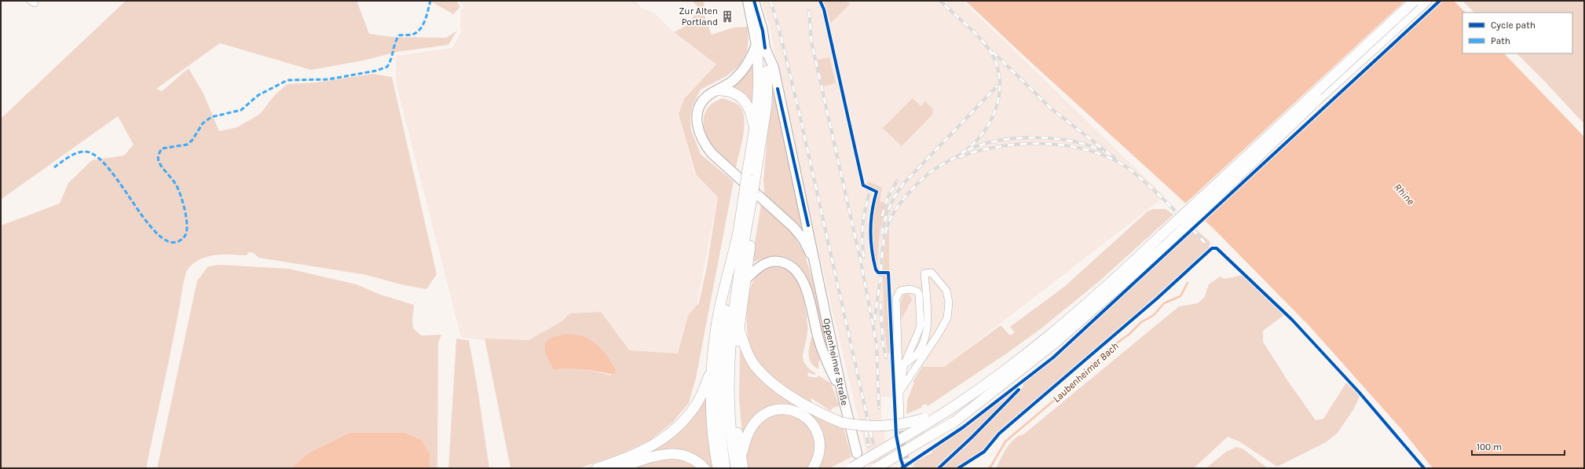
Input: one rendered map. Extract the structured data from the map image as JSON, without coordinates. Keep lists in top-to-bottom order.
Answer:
{
  "streets": {
    "main road": ["Oppenheimer Straße"]
  },
  "water": ["Rhine", "Laubenheimer Bach"],
  "places": {
    "building": ["Zur Alten Portland"]
  },
  "legend": ["Cycle path", "Path"],
  "scale_bar": "100 m"
}
